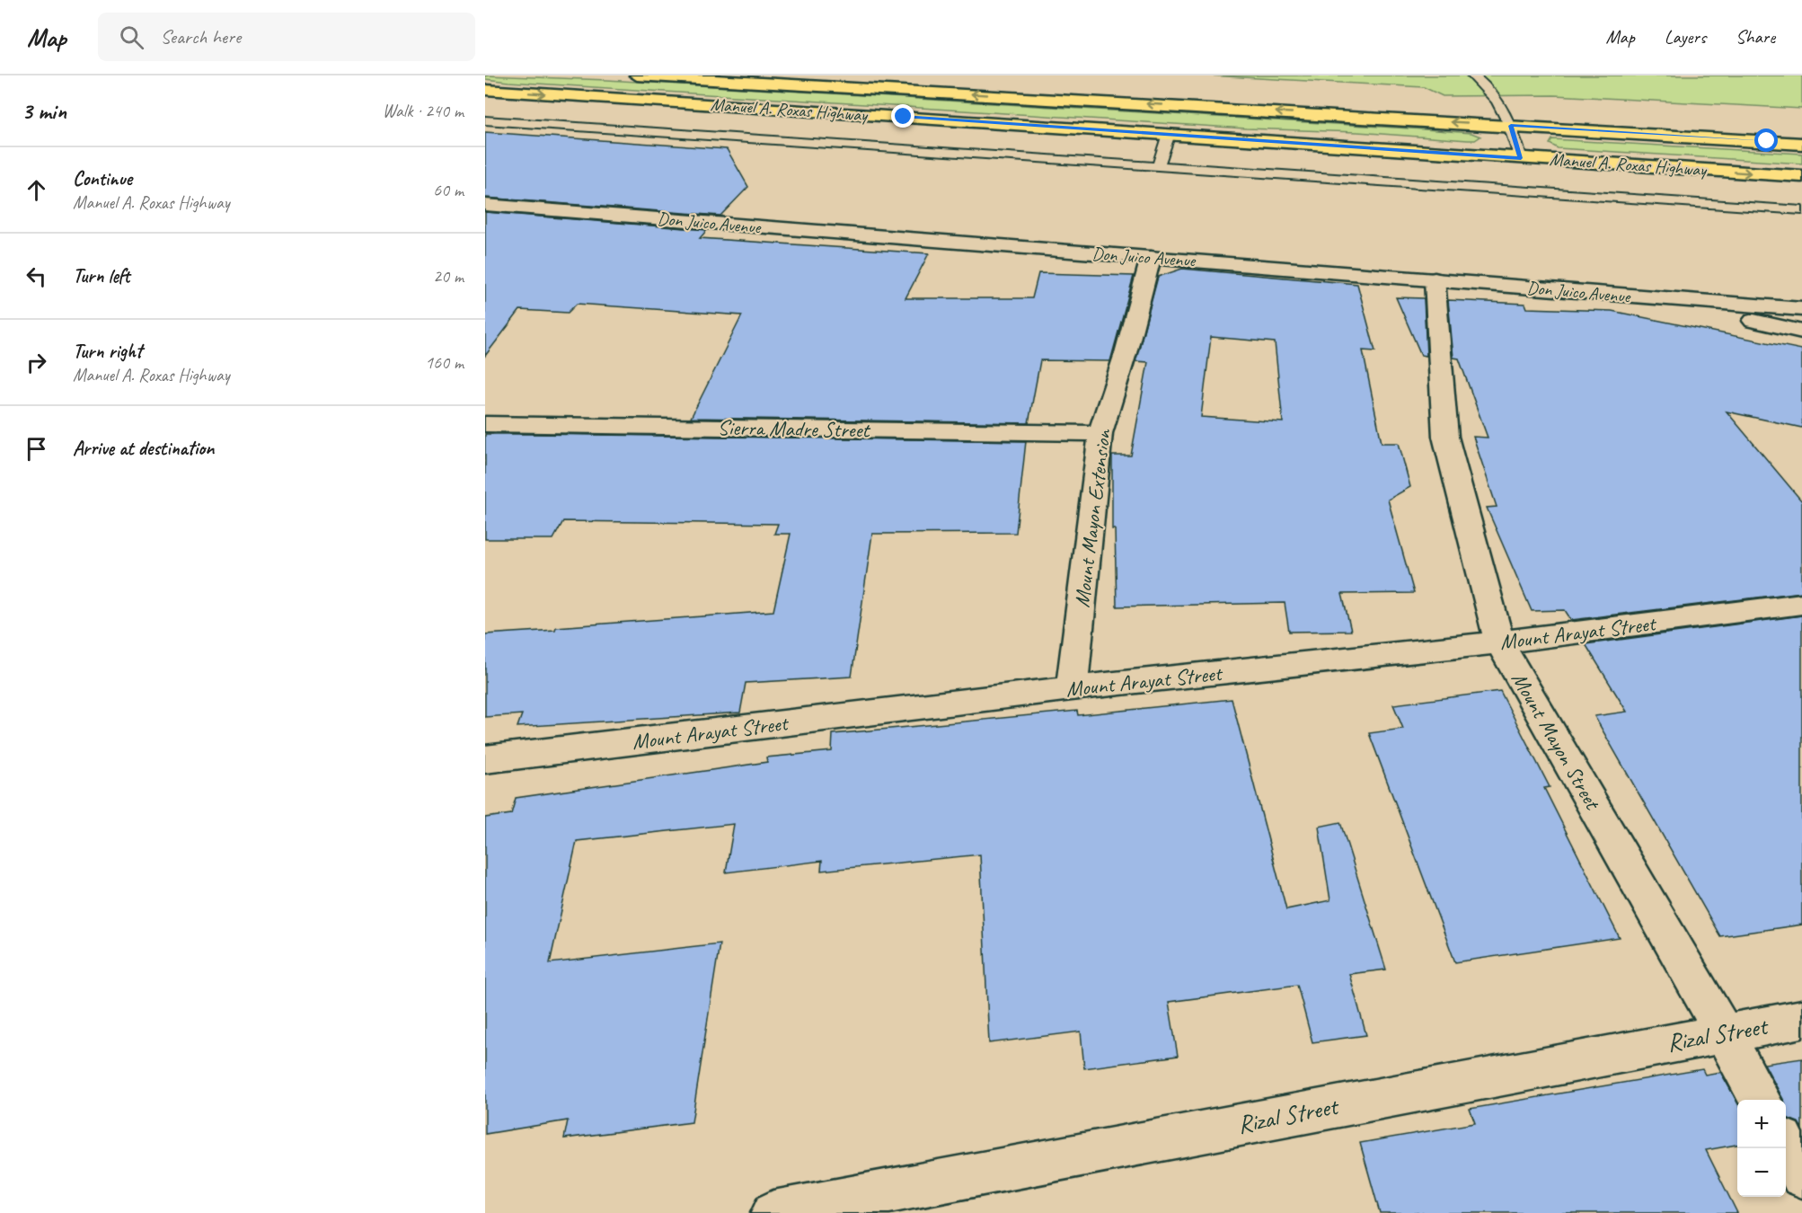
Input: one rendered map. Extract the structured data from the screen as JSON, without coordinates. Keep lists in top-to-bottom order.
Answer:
{
  "streets": {
    "main road": ["Manuel A. Roxas Highway"],
    "street": [
      "Don Juico Avenue",
      "Sierra Madre Street",
      "Mount Mayon Extension",
      "Mount Arayat Street",
      "Mount Mayon Street",
      "Rizal Street"
    ]
  },
  "crossings": [
    ["Don Juico Avenue", "Mount Mayon Extension"],
    ["Don Juico Avenue", "Mount Mayon Street"],
    ["Sierra Madre Street", "Mount Mayon Extension"],
    ["Mount Mayon Extension", "Mount Arayat Street"],
    ["Mount Arayat Street", "Mount Mayon Street"],
    ["Mount Mayon Street", "Rizal Street"]
  ],
  "page": {
    "header": "Map",
    "search": "Search here",
    "nav": ["Map", "Layers", "Share"],
    "heading": ["3 min", "Walk · 240 m"],
    "list": [
      ["Continue", "Manuel A. Roxas Highway", "60 m"],
      ["Turn left", "20 m"],
      ["Turn right", "Manuel A. Roxas Highway", "160 m"],
      "Arrive at destination"
    ],
    "map_buttons": ["+", "−"]
  }
}
